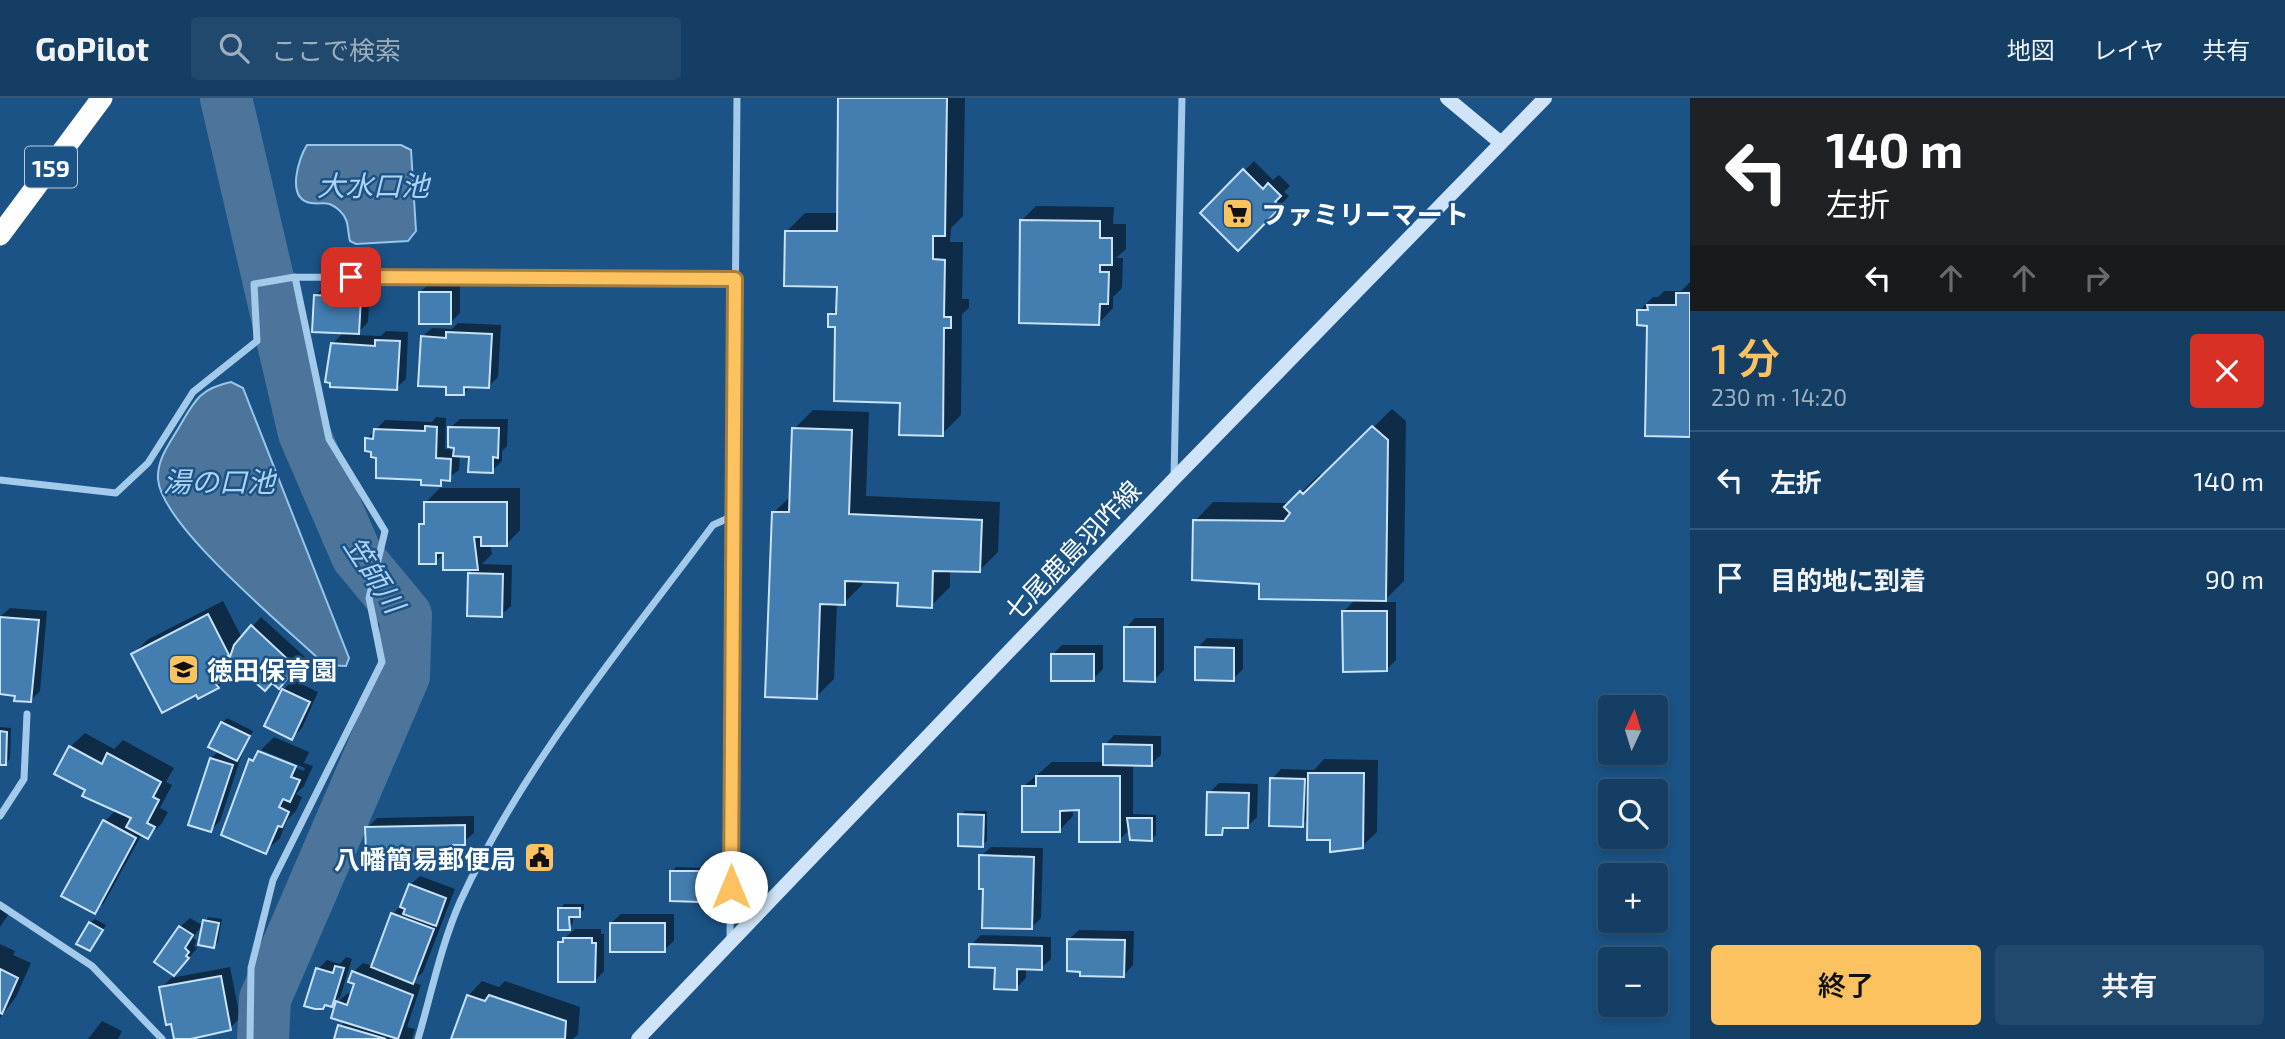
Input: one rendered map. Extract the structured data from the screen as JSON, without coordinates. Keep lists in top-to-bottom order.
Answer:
{
  "streets": {
    "highway": ["159"],
    "main road": ["七尾鹿島羽咋線"]
  },
  "water": ["大水口池", "湯の口池", "笠師川"],
  "places": {
    "supermarket": ["ファミリーマート"],
    "school or university": ["徳田保育園"],
    "public building": ["八幡簡易郵便局"]
  },
  "north": "top",
  "page": {
    "header": "GoPilot",
    "search": "ここで検索",
    "nav": ["地図", "レイヤ", "共有"],
    "turn": ["140 m", "左折"],
    "heading": ["1 分", "230 m · 14:20"],
    "list": [
      {
        "name": "左折",
        "value": "140 m"
      },
      {
        "name": "目的地に到着",
        "value": "90 m"
      }
    ],
    "map_buttons": ["+", "−"],
    "buttons": ["終了", "共有"]
  }
}
